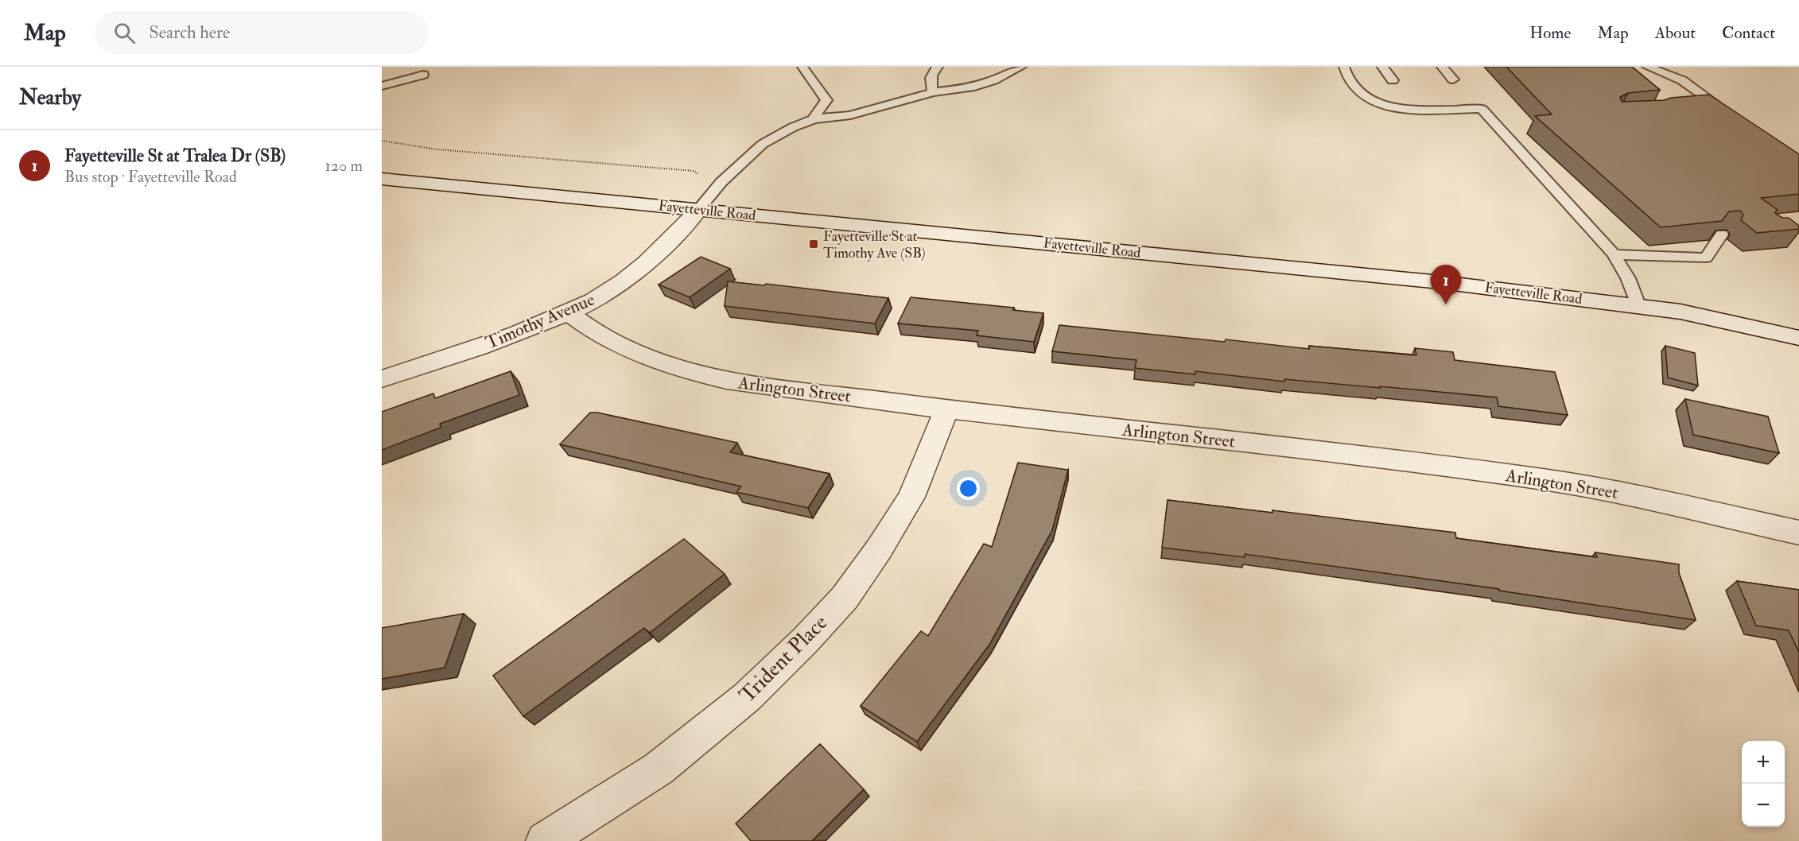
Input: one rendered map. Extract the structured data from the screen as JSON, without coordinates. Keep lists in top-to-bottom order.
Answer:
{
  "streets": {
    "street": [
      "Fayetteville Road",
      "Timothy Avenue",
      "Arlington Street",
      "Trident Place"
    ]
  },
  "crossings": [
    ["Fayetteville Road", "Timothy Avenue"],
    ["Timothy Avenue", "Arlington Street"],
    ["Arlington Street", "Trident Place"]
  ],
  "places": {
    "transit": ["Fayetteville St at Timothy Ave (SB)"]
  },
  "page": {
    "header": "Map",
    "search": "Search here",
    "nav": [
      "Home",
      "Map",
      "About",
      "Contact"
    ],
    "heading": "Nearby",
    "list": [
      {
        "mark": "1",
        "name": "Fayetteville St at Tralea Dr (SB)",
        "note": "Bus stop · Fayetteville Road",
        "value": "120 m"
      }
    ],
    "pins": "1",
    "map_buttons": ["+", "−"]
  }
}
